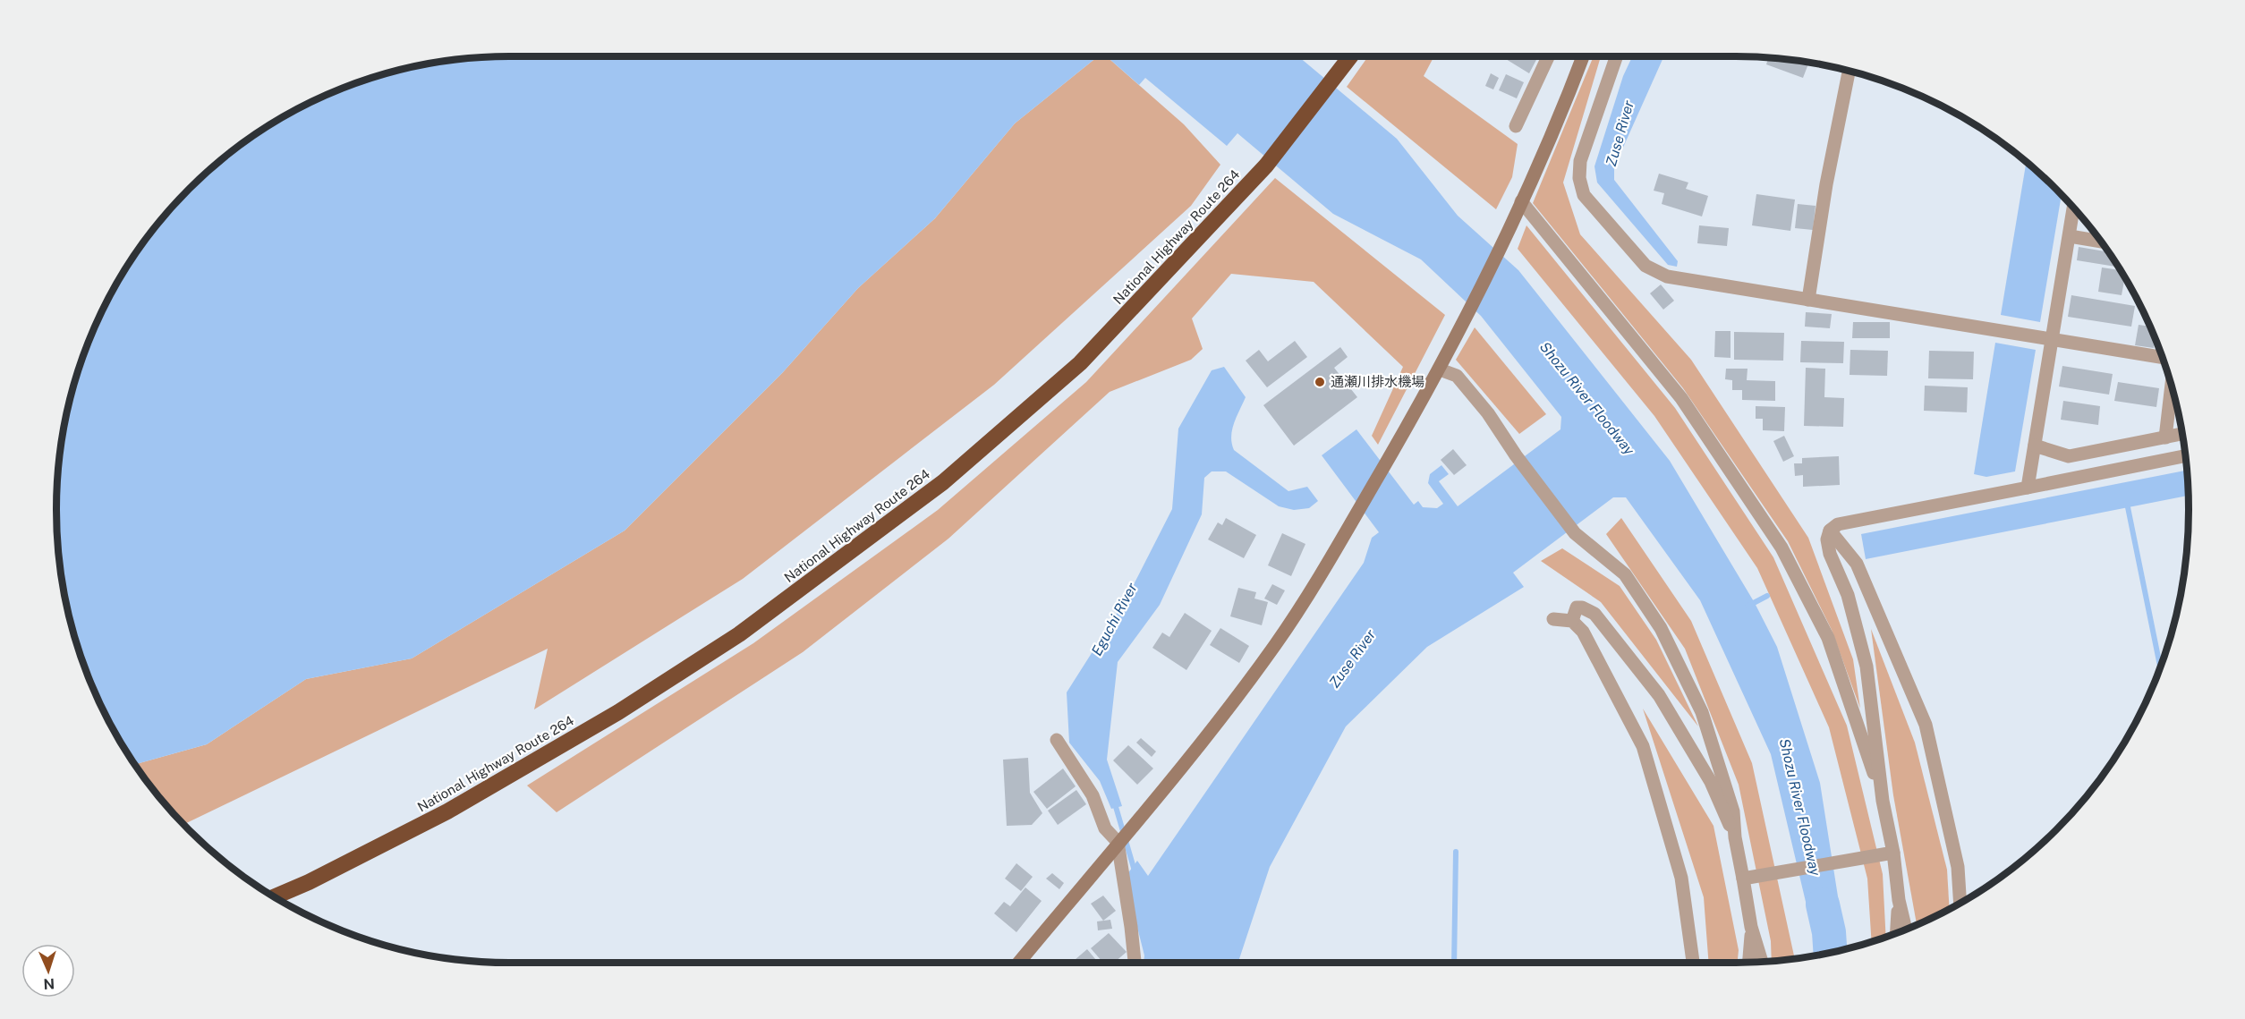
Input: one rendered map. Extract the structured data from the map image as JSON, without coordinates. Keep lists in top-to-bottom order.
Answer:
{
  "streets": {
    "highway": ["National Highway Route 264"]
  },
  "water": ["Zuse River", "Shozu River Floodway", "Eguchi River"],
  "places": ["通瀬川排水機場"],
  "north": "bottom"
}
